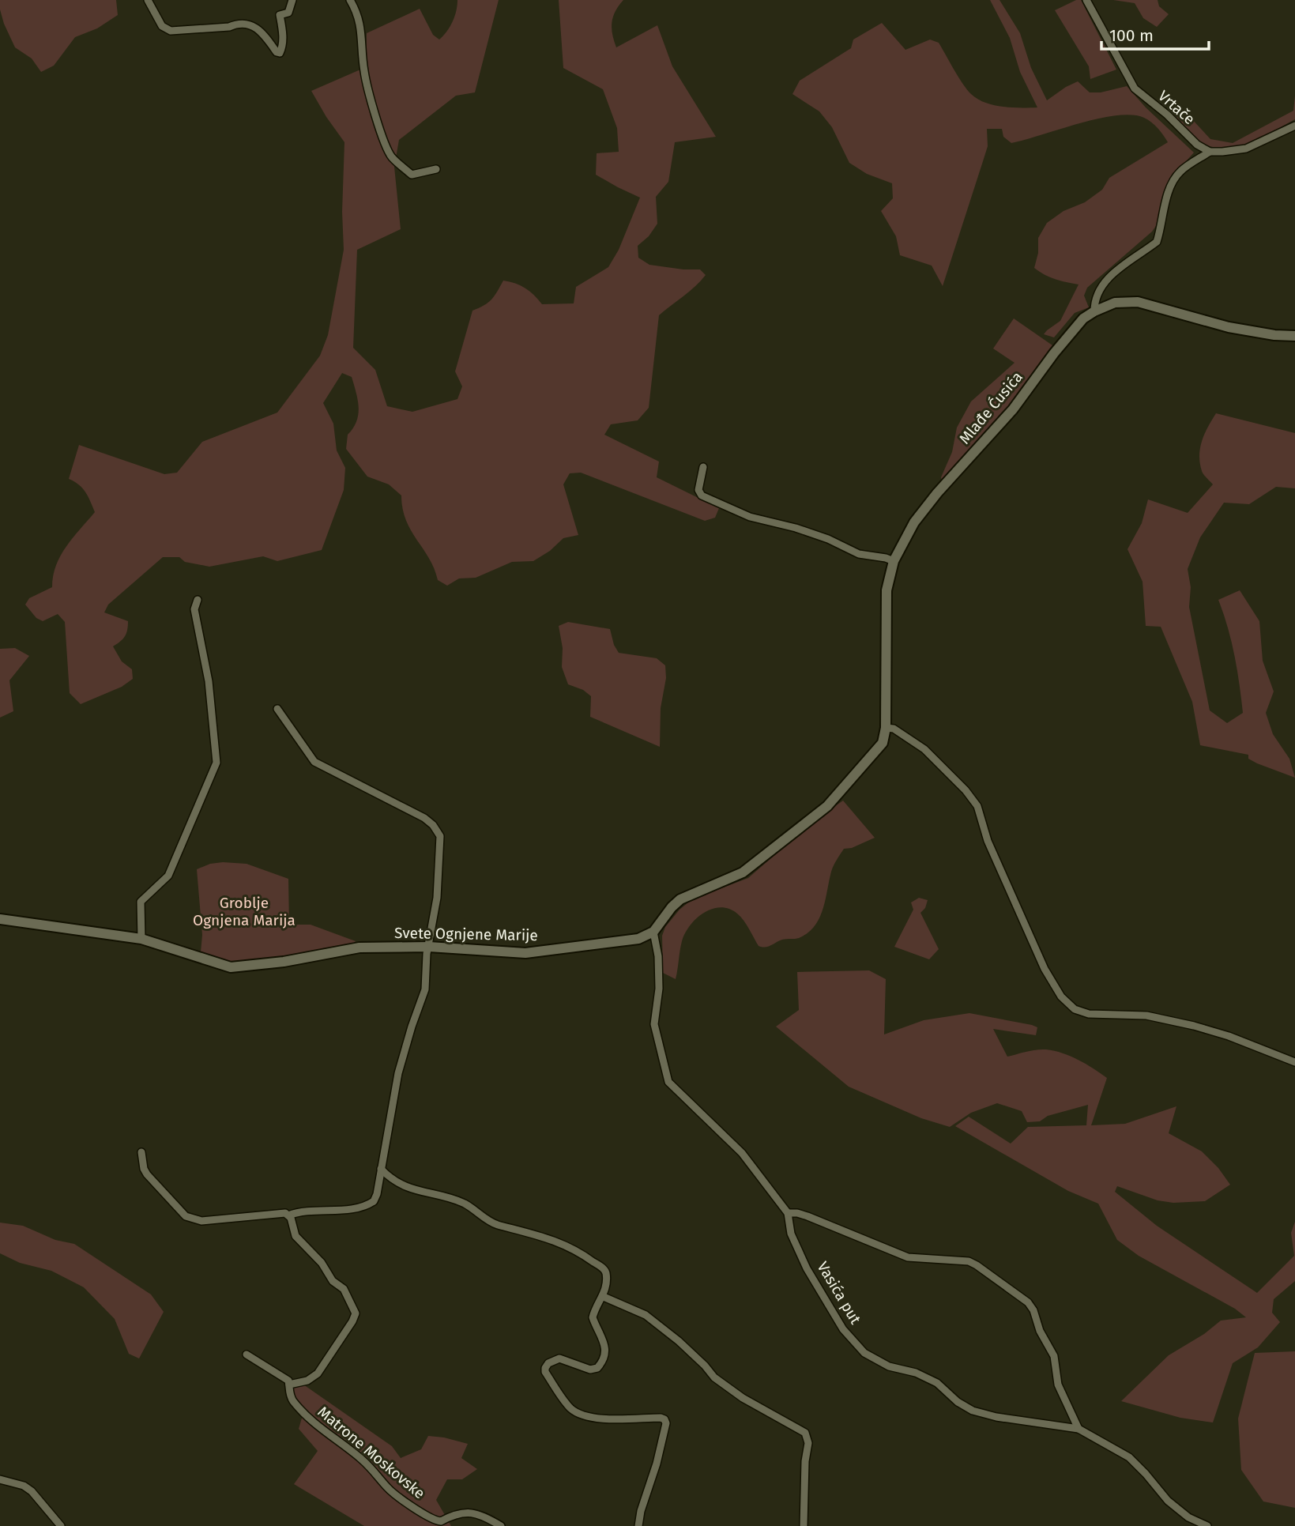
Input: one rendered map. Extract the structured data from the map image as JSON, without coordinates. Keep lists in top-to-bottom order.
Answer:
{
  "streets": {
    "street": [
      "Vrtače",
      "Mlađe Ćusića",
      "Svete Ognjene Marije",
      "Vasića put",
      "Matrone Moskovske"
    ]
  },
  "crossings": [
    ["Svete Ognjene Marije", "Vasića put"]
  ],
  "parks": ["Groblje Ognjena Marija"],
  "scale_bar": "100 m"
}
